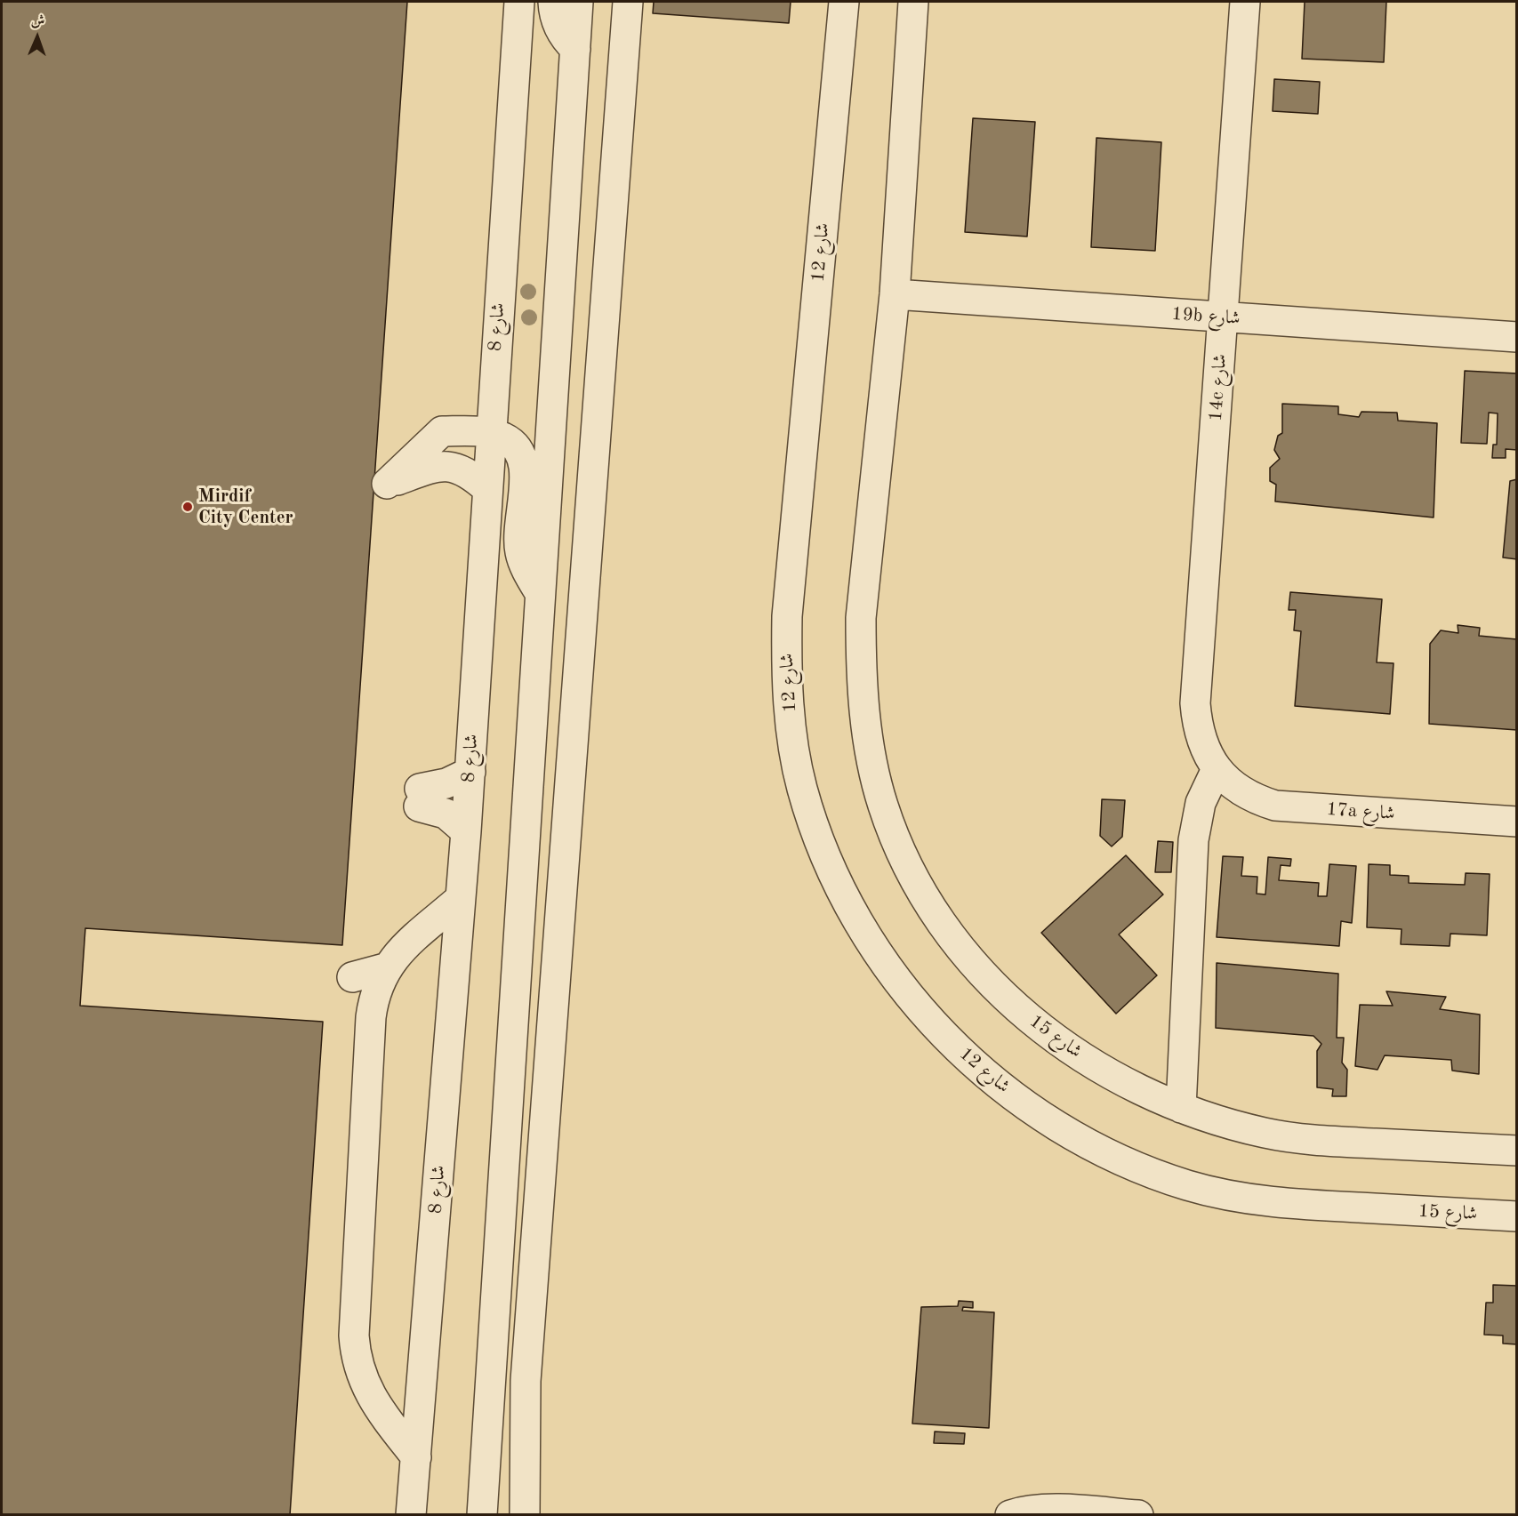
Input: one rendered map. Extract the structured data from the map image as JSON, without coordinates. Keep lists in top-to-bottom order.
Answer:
{
  "streets": {
    "street": [
      "شارع 12",
      "19b شارع",
      "شارع 8",
      "14c شارع",
      "17a شارع",
      "شارع 15"
    ]
  },
  "crossings": [
    ["شارع 12", "شارع 15"],
    ["19b شارع", "14c شارع"],
    ["19b شارع", "شارع 15"],
    ["14c شارع", "17a شارع"]
  ],
  "places": ["Mirdif City Center"],
  "north": "top"
}
